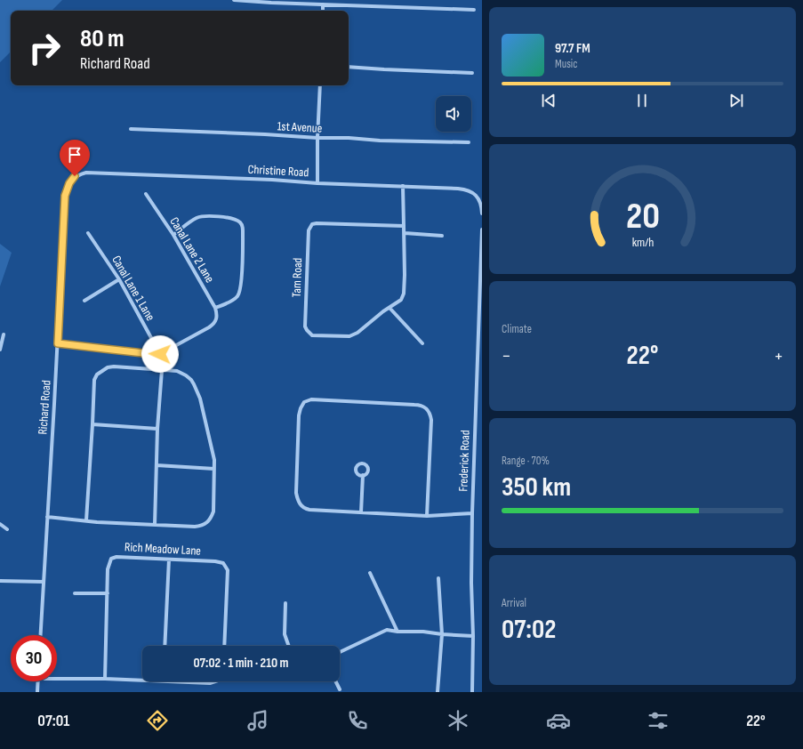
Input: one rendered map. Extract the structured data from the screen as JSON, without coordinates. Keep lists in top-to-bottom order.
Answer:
{
  "streets": {
    "street": [
      "1st Avenue",
      "Christine Road",
      "Canal Lane 2 Lane",
      "Tam Road",
      "Canal Lane 1 Lane",
      "Richard Road",
      "Frederick Road",
      "Rich Meadow Lane"
    ]
  },
  "crossings": [
    ["Christine Road", "Tam Road"],
    ["Christine Road", "Richard Road"],
    ["Canal Lane 2 Lane", "Canal Lane 1 Lane"]
  ],
  "page": {
    "turn": ["80 m", "Richard Road"],
    "song": ["97.7 FM", "Music"],
    "tile": [
      "Climate",
      ["Range · 70%", "350 km"],
      ["Arrival", "07:02"]
    ],
    "heat": ["−", "22°", "+"],
    "limit": "30",
    "trip": "07:02 · 1 min · 210 m",
    "tabs": ["07:01", "22°"],
    "gauge": ["20", "km/h"]
  }
}
